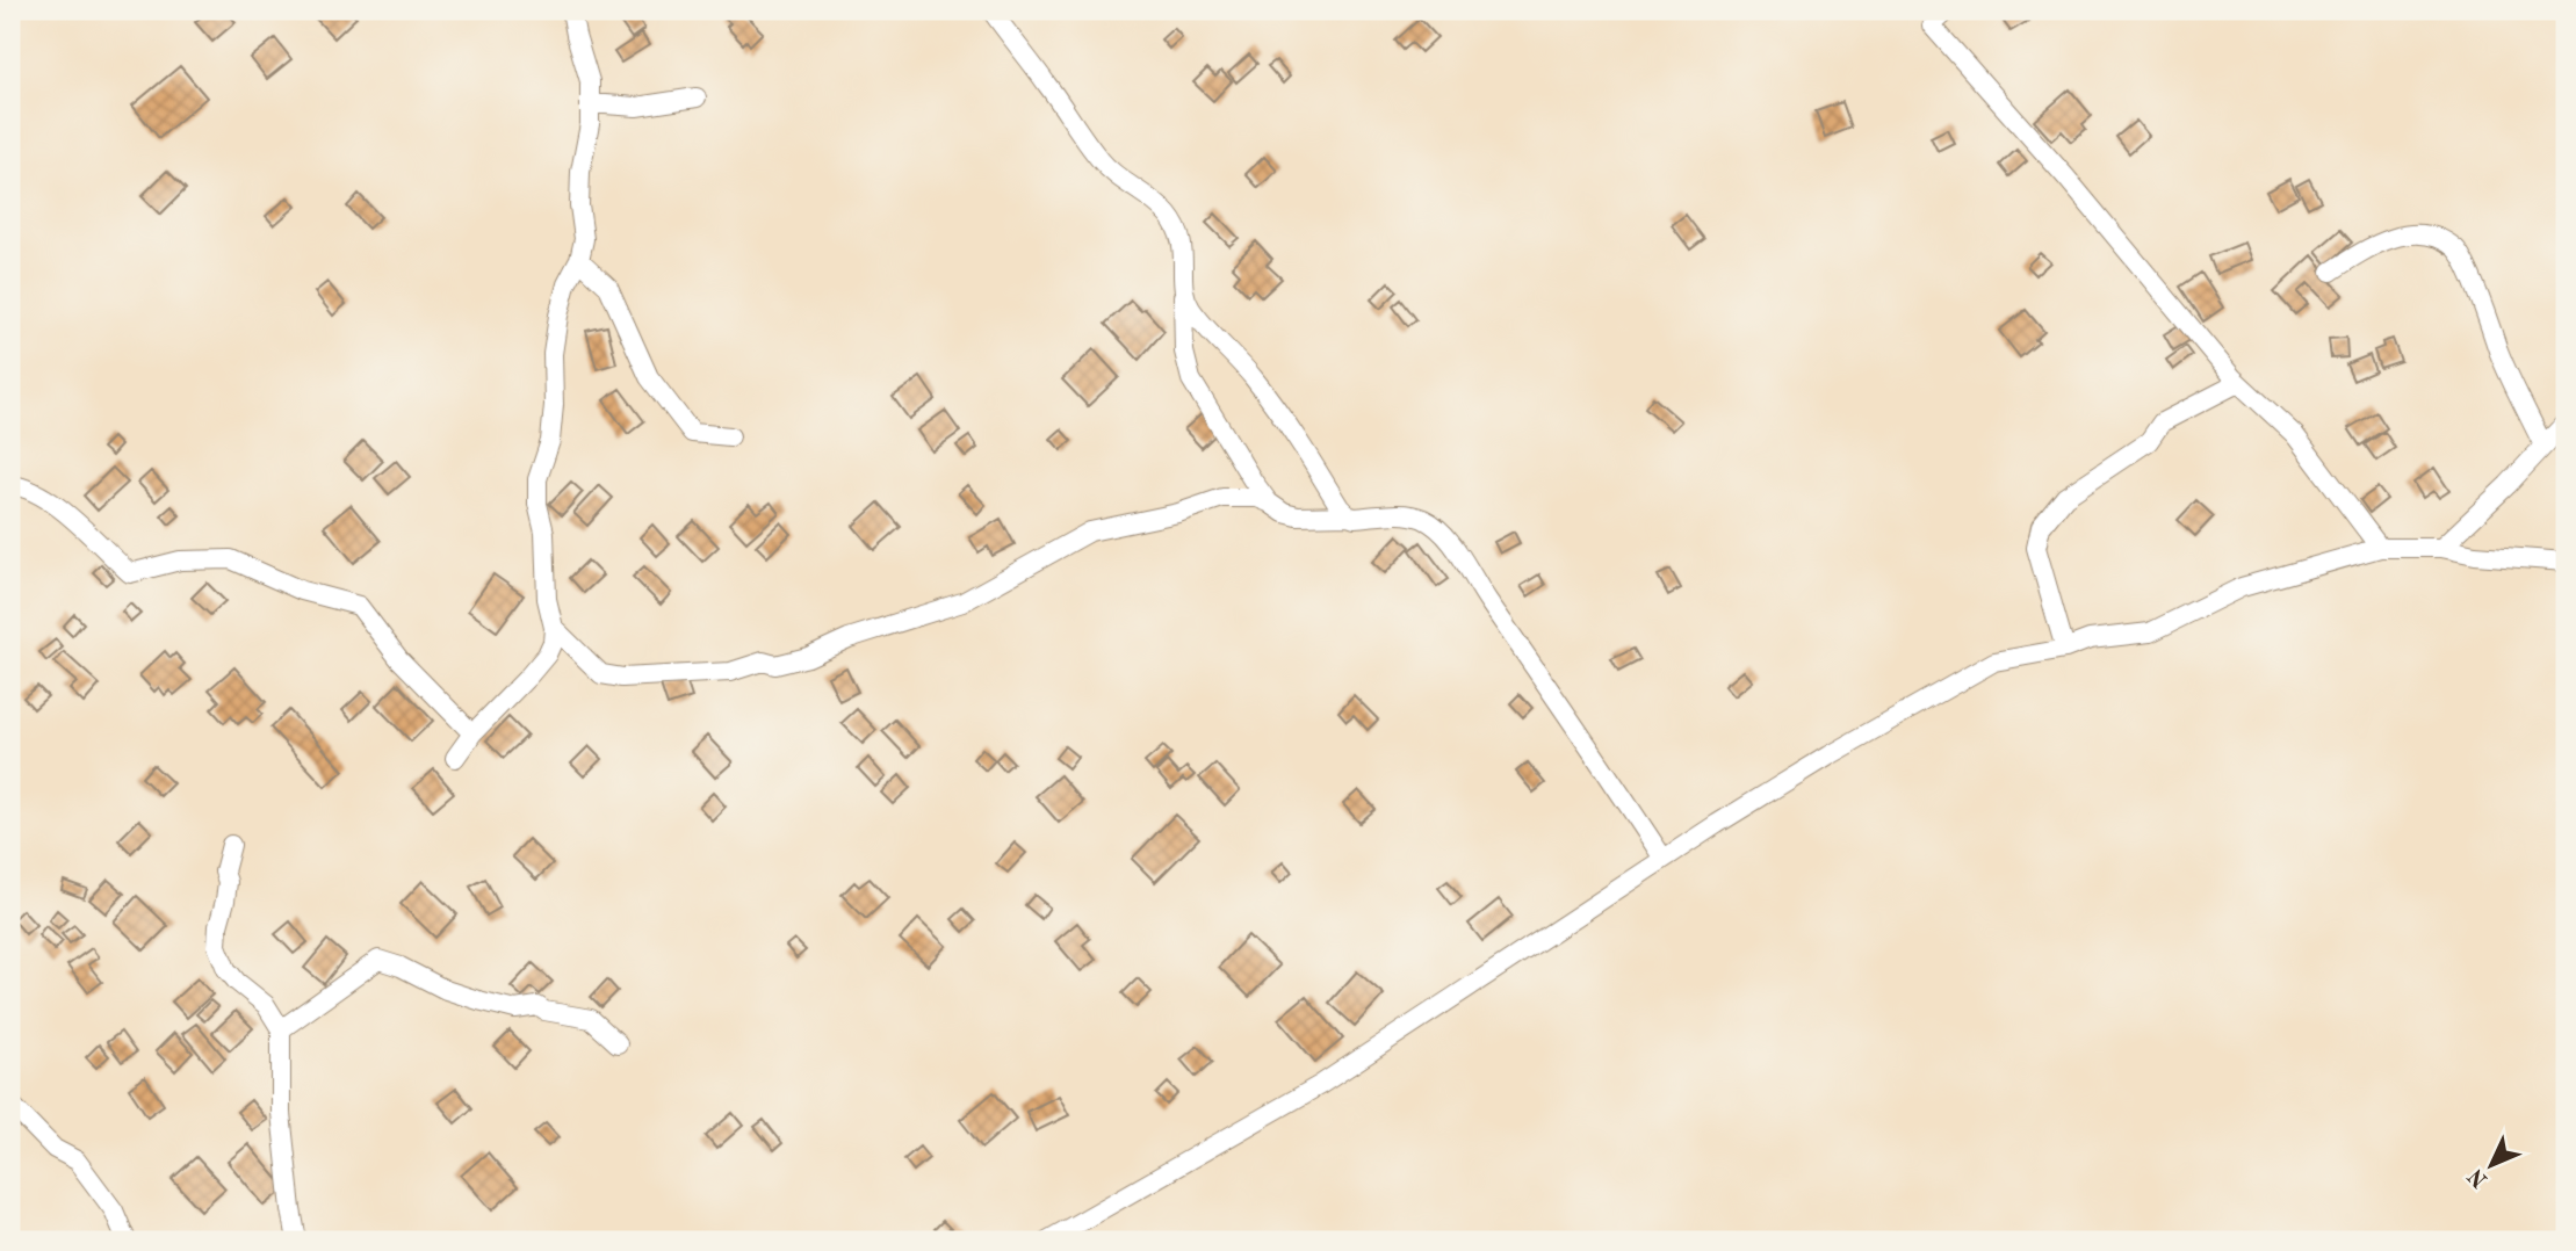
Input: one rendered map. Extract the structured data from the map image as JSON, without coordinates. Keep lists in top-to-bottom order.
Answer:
{
  "north": "bottom left"
}
